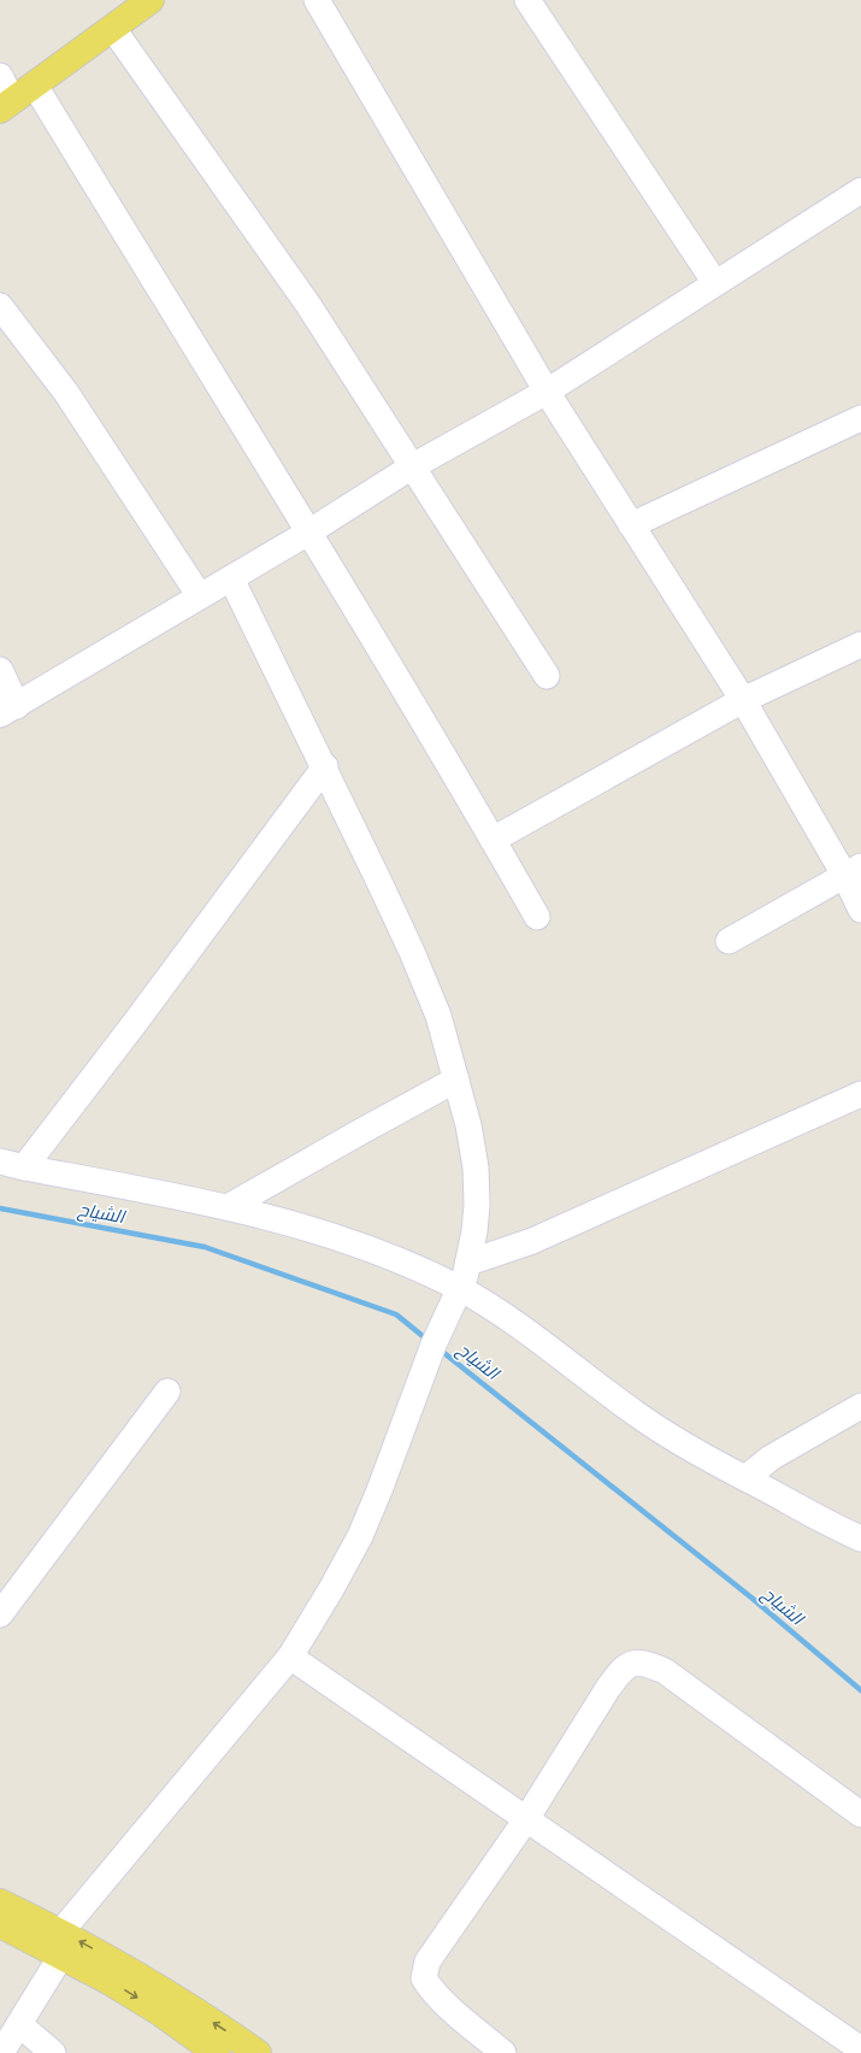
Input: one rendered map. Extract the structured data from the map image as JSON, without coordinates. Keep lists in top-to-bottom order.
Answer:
{
  "water": ["الشياح"]
}
